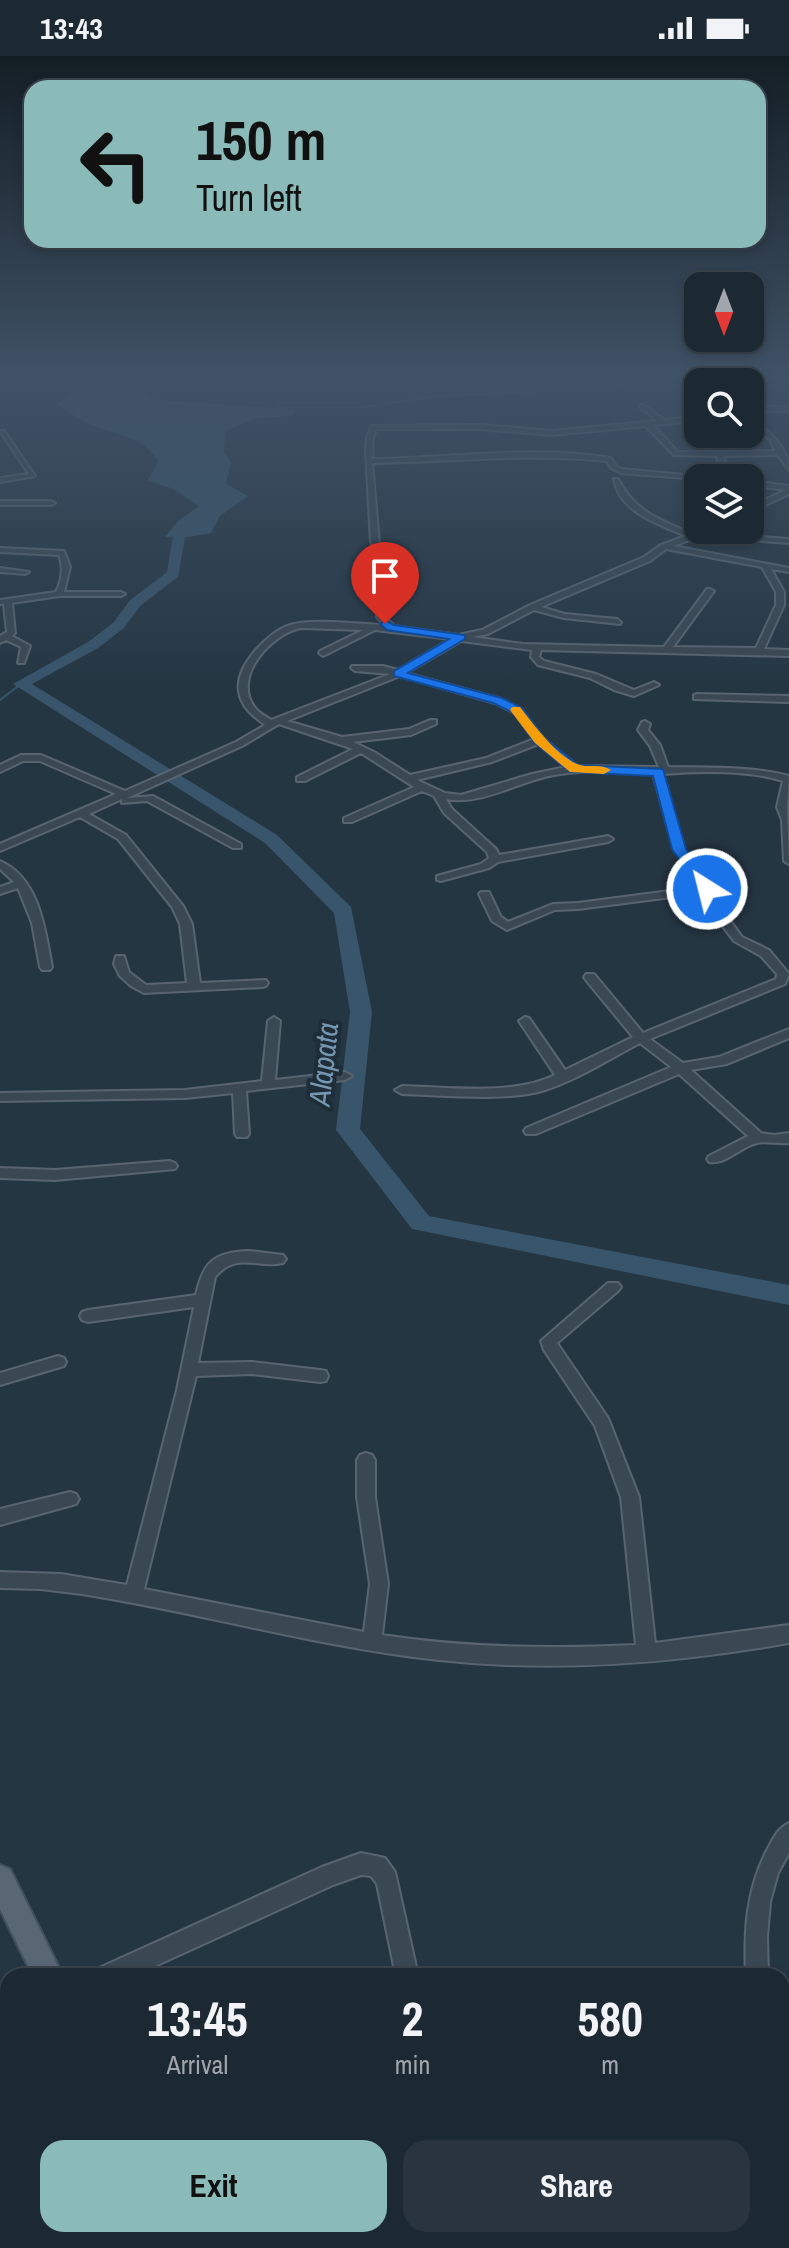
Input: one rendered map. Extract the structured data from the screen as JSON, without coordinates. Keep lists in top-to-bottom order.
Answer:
{
  "water": ["Alapata"],
  "north": "bottom",
  "page": {
    "status": "13:43",
    "turn": ["150 m", "Turn left"],
    "eta": [
      "13:45",
      "Arrival",
      "2",
      "min",
      "580",
      "m"
    ],
    "buttons": ["Exit", "Share"]
  }
}
